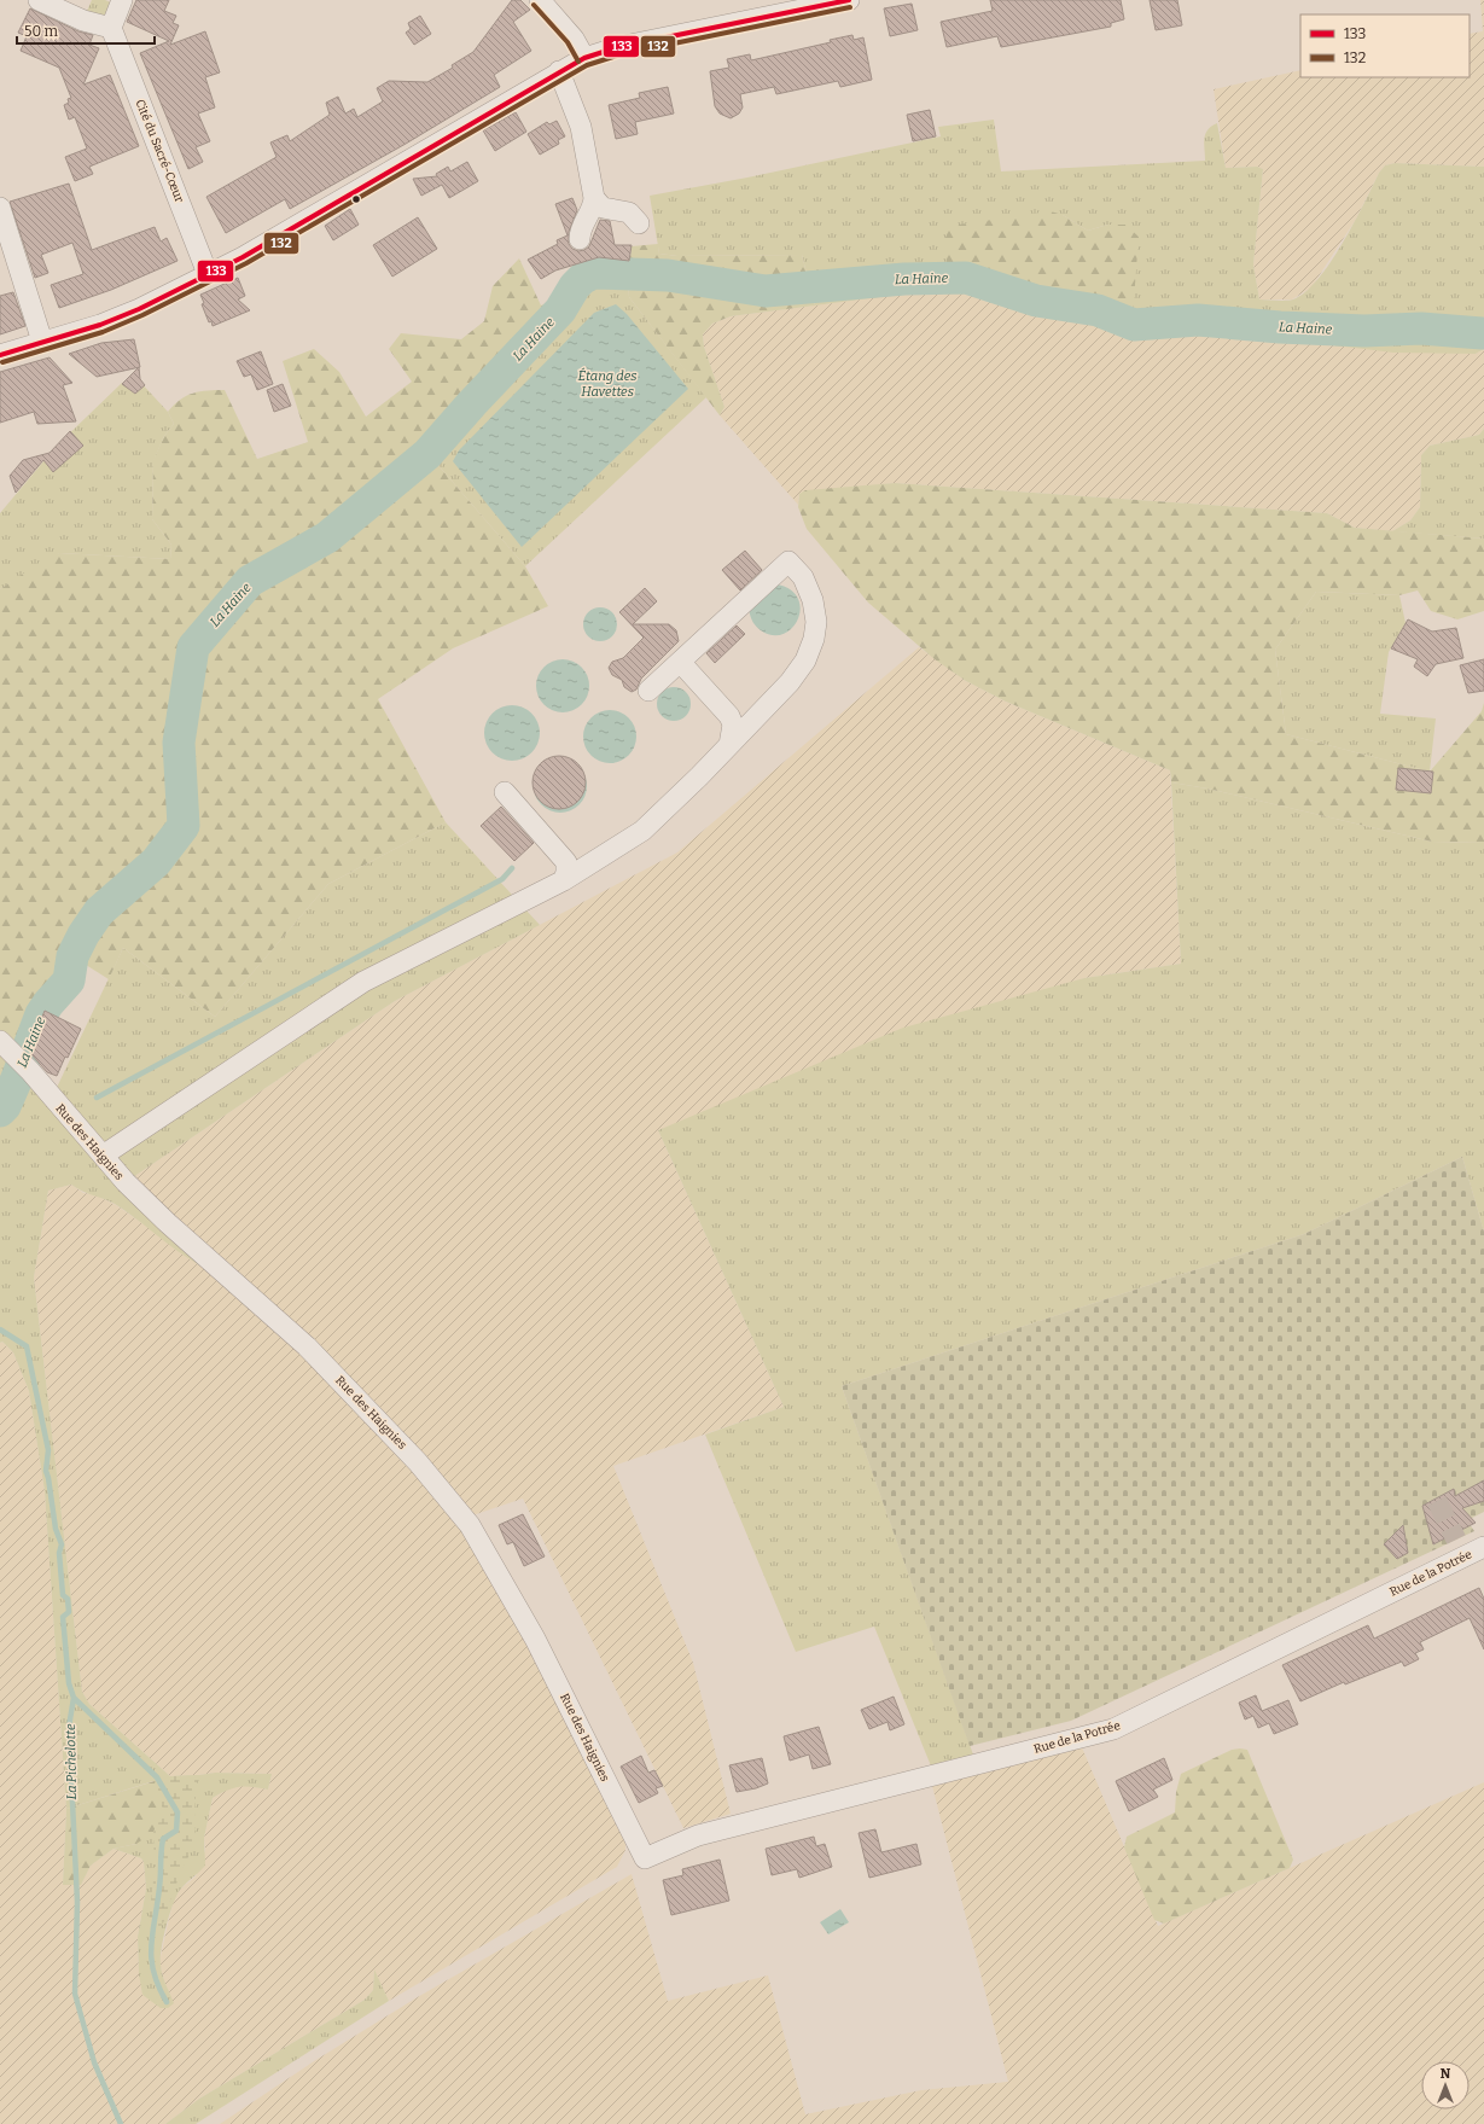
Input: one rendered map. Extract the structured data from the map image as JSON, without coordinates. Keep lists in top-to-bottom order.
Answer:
{
  "streets": {
    "street": ["Cité du Sacré-Cœur", "Rue des Haignies", "Rue de la Potrée"]
  },
  "crossings": [
    ["Rue des Haignies", "Rue de la Potrée"]
  ],
  "water": ["La Haine", "Étang des Havettes", "La Pichelotte"],
  "lines": ["transit line 133", "transit line 132"],
  "legend": ["133", "132"],
  "scale_bar": "50 m",
  "north": "top"
}
